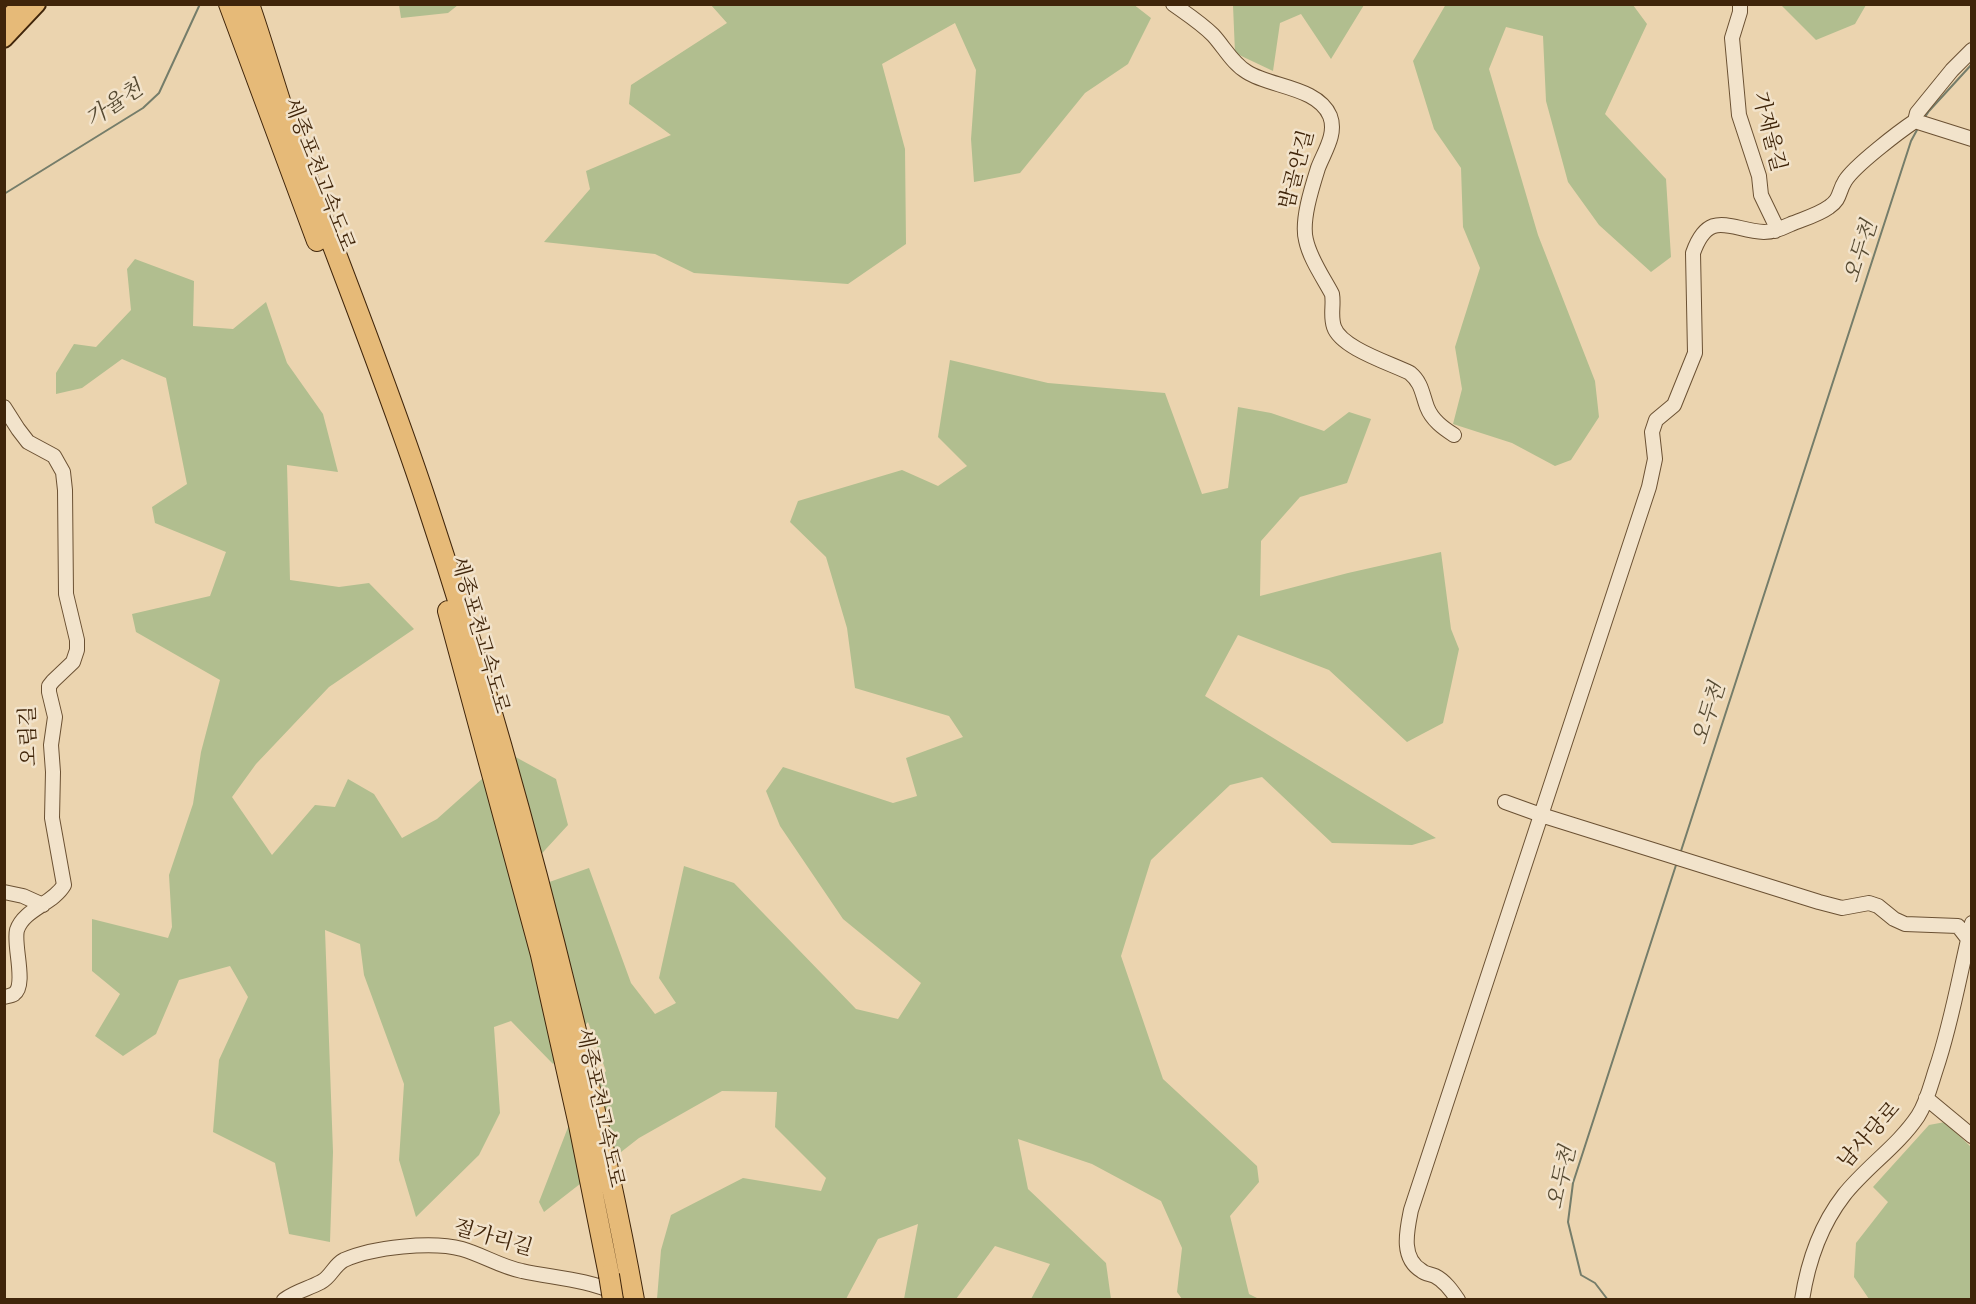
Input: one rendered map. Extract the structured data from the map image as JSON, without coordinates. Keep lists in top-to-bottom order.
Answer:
{
  "streets": {
    "highway": ["세종포천고속도로"],
    "street": [
      "가재울길",
      "밤골안길",
      "오림길",
      "남사당로",
      "절가리길"
    ]
  },
  "crossings": [
    ["세종포천고속도로", "절가리길"]
  ],
  "water": ["가율천", "오두천"]
}
